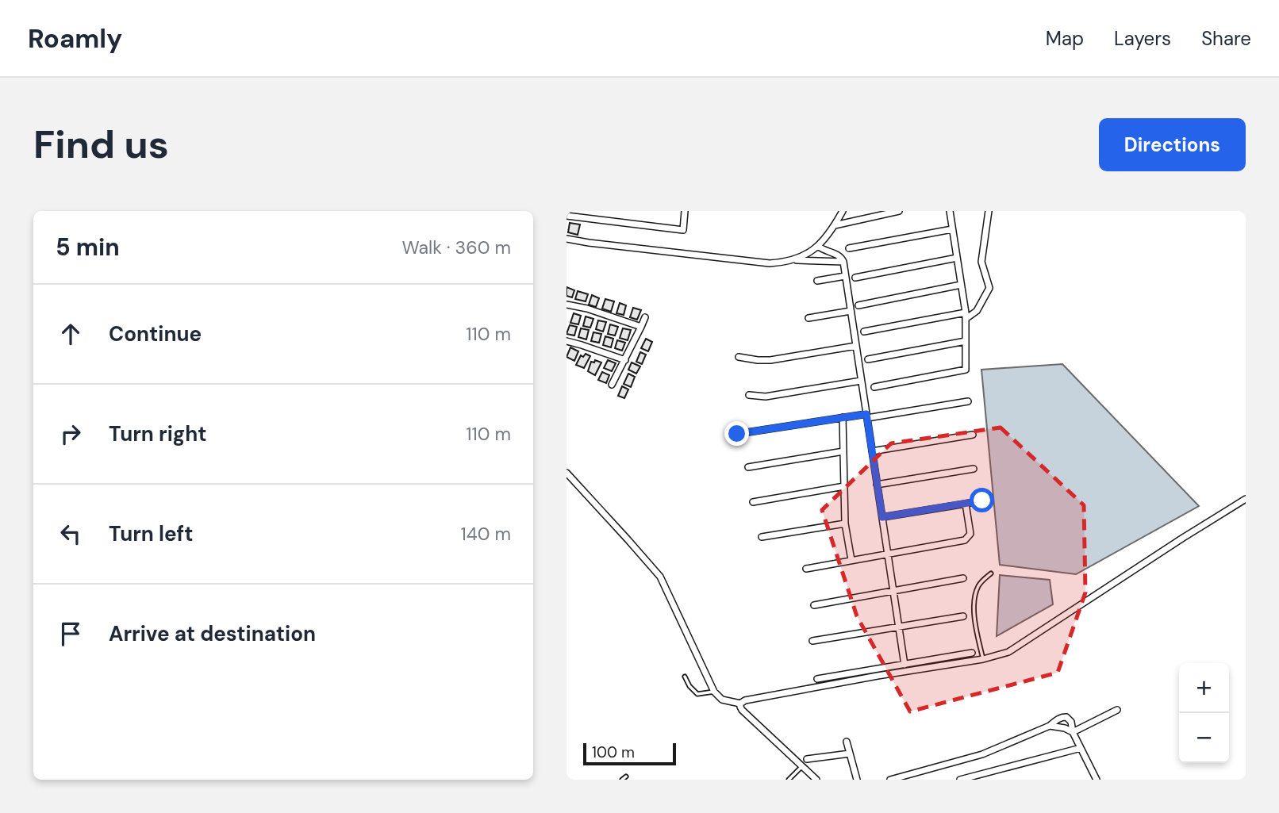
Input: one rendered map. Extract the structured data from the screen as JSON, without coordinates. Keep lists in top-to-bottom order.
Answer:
{
  "scale_bar": "100 m",
  "page": {
    "header": "Roamly",
    "nav": ["Map", "Layers", "Share"],
    "buttons": "Directions",
    "title": "Find us",
    "heading": ["5 min", "Walk · 360 m"],
    "list": [
      ["Continue", "110 m"],
      ["Turn right", "110 m"],
      ["Turn left", "140 m"],
      "Arrive at destination"
    ],
    "map_buttons": ["+", "−"],
    "scale": "100 m"
  }
}
